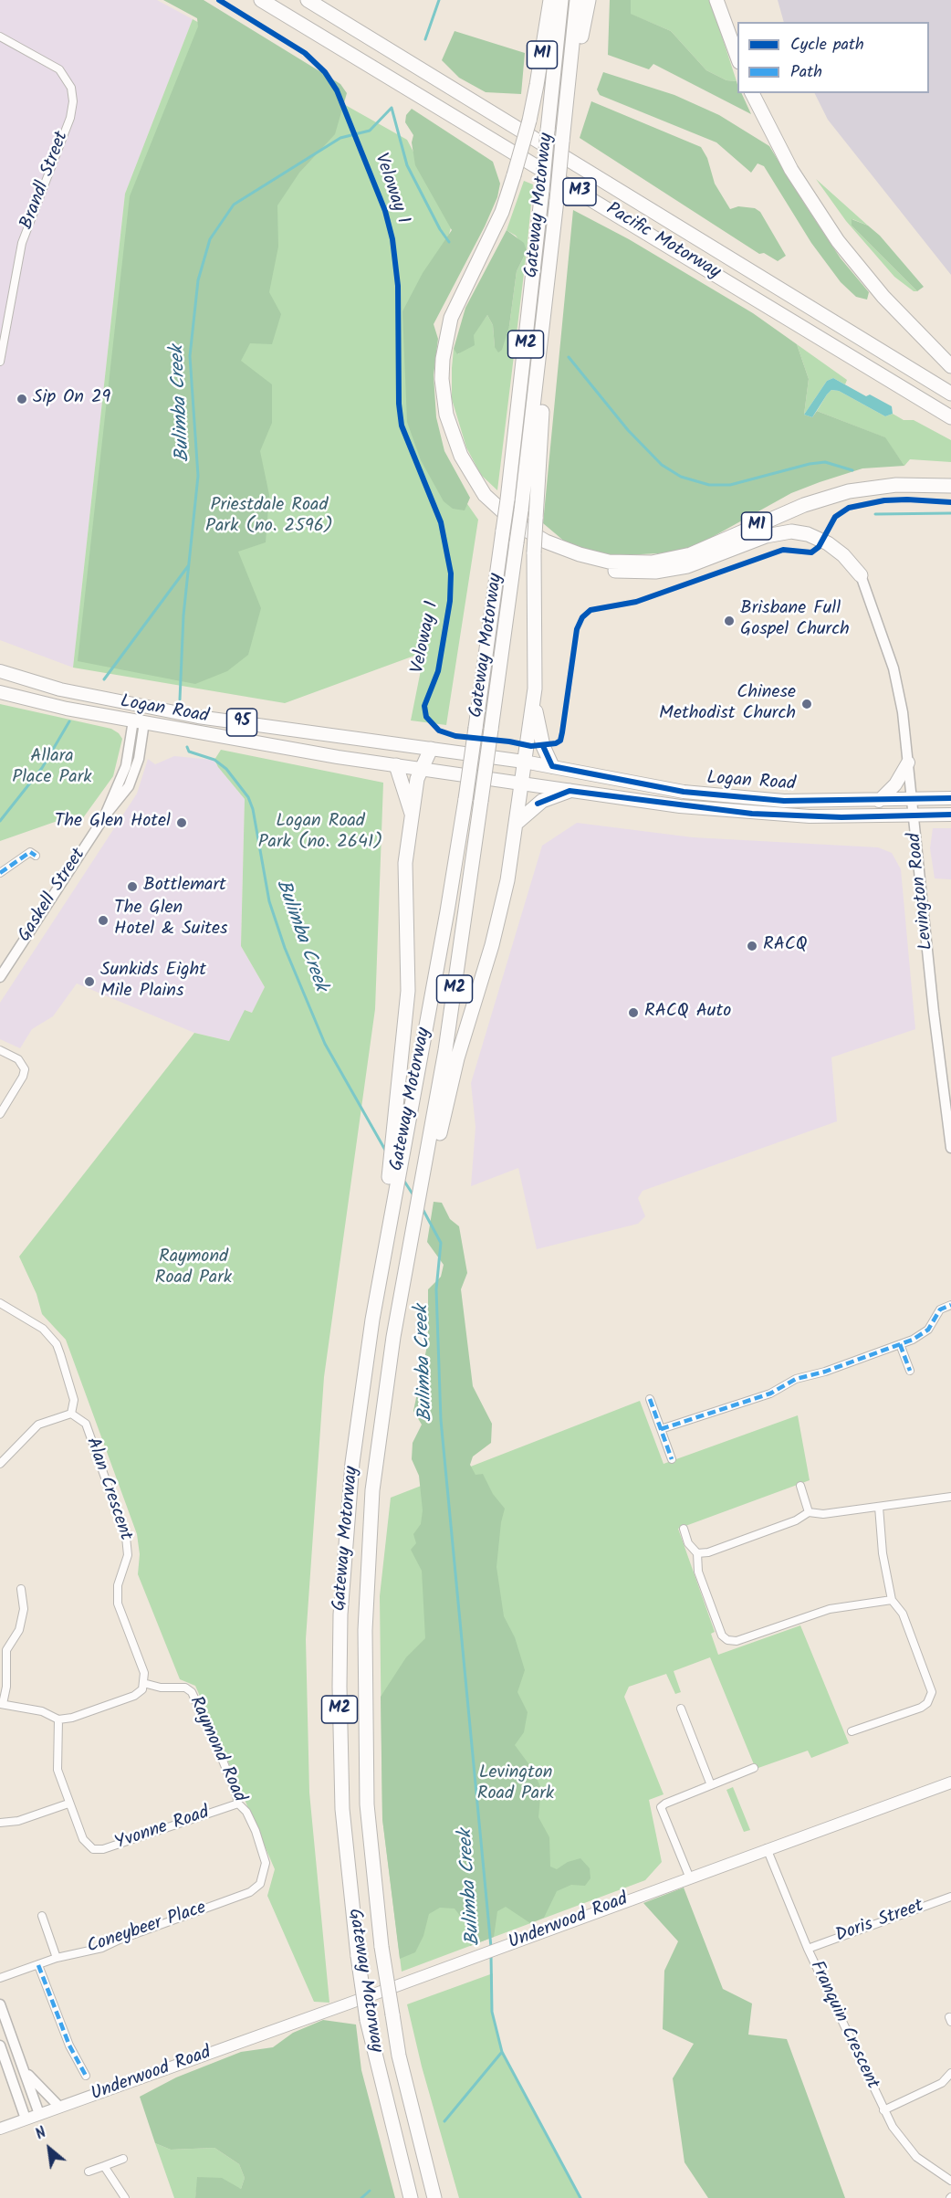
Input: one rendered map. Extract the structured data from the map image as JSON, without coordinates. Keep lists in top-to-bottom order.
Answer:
{
  "streets": {
    "highway": [
      "M1",
      "M3",
      "Gateway Motorway",
      "Pacific Motorway",
      "M2"
    ],
    "main road": [
      "Logan Road",
      "95",
      "Gaskell Street",
      "Underwood Road"
    ],
    "street": [
      "Brandl Street",
      "Levington Road",
      "Alan Crescent",
      "Raymond Road",
      "Yvonne Road",
      "Doris Street",
      "Coneybeer Place",
      "Franquin Crescent"
    ],
    "cycle path": ["Veloway 1"]
  },
  "crossings": [
    ["Logan Road", "Levington Road"],
    ["Logan Road", "Gaskell Street"],
    ["Alan Crescent", "Raymond Road"],
    ["Raymond Road", "Yvonne Road"],
    ["Raymond Road", "Coneybeer Place"],
    ["Underwood Road", "Franquin Crescent"],
    ["Doris Street", "Franquin Crescent"]
  ],
  "water": ["Bulimba Creek"],
  "parks": [
    "Priestdale Road Park (no. 2596)",
    "Allara Place Park",
    "Logan Road Park (no. 2641)",
    "Raymond Road Park",
    "Levington Road Park"
  ],
  "places": [
    "Sip On 29",
    "Brisbane Full Gospel Church",
    "Chinese Methodist Church",
    "The Glen Hotel",
    "Bottlemart",
    "The Glen Hotel & Suites",
    "RACQ",
    "Sunkids Eight Mile Plains",
    "RACQ Auto"
  ],
  "legend": ["Cycle path", "Path"],
  "north": "top left"
}
